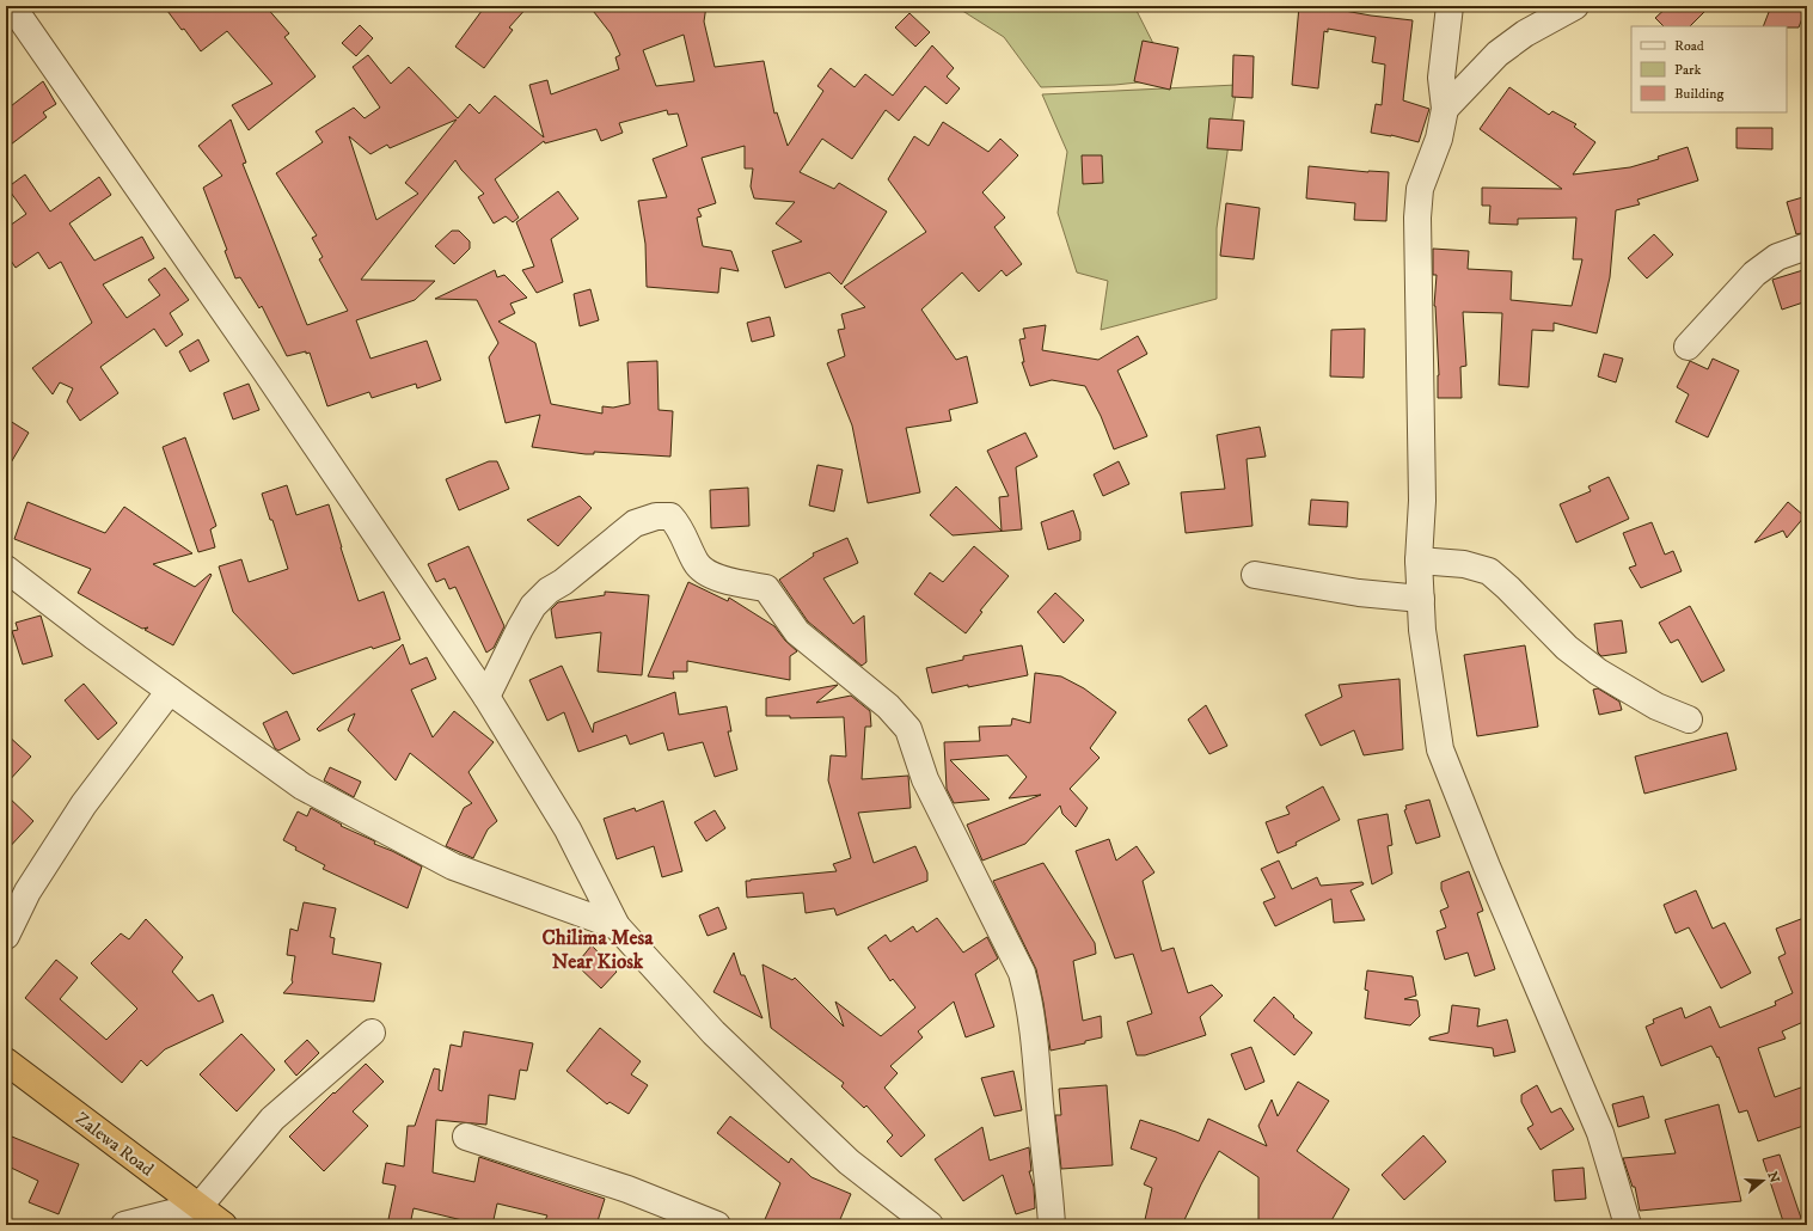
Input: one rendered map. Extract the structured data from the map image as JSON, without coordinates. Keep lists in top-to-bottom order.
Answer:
{
  "streets": {
    "highway": ["Zalewa Road"]
  },
  "districts": ["Chilima Mesa Near Kiosk"],
  "legend": ["Road", "Park", "Building"],
  "north": "right"
}
